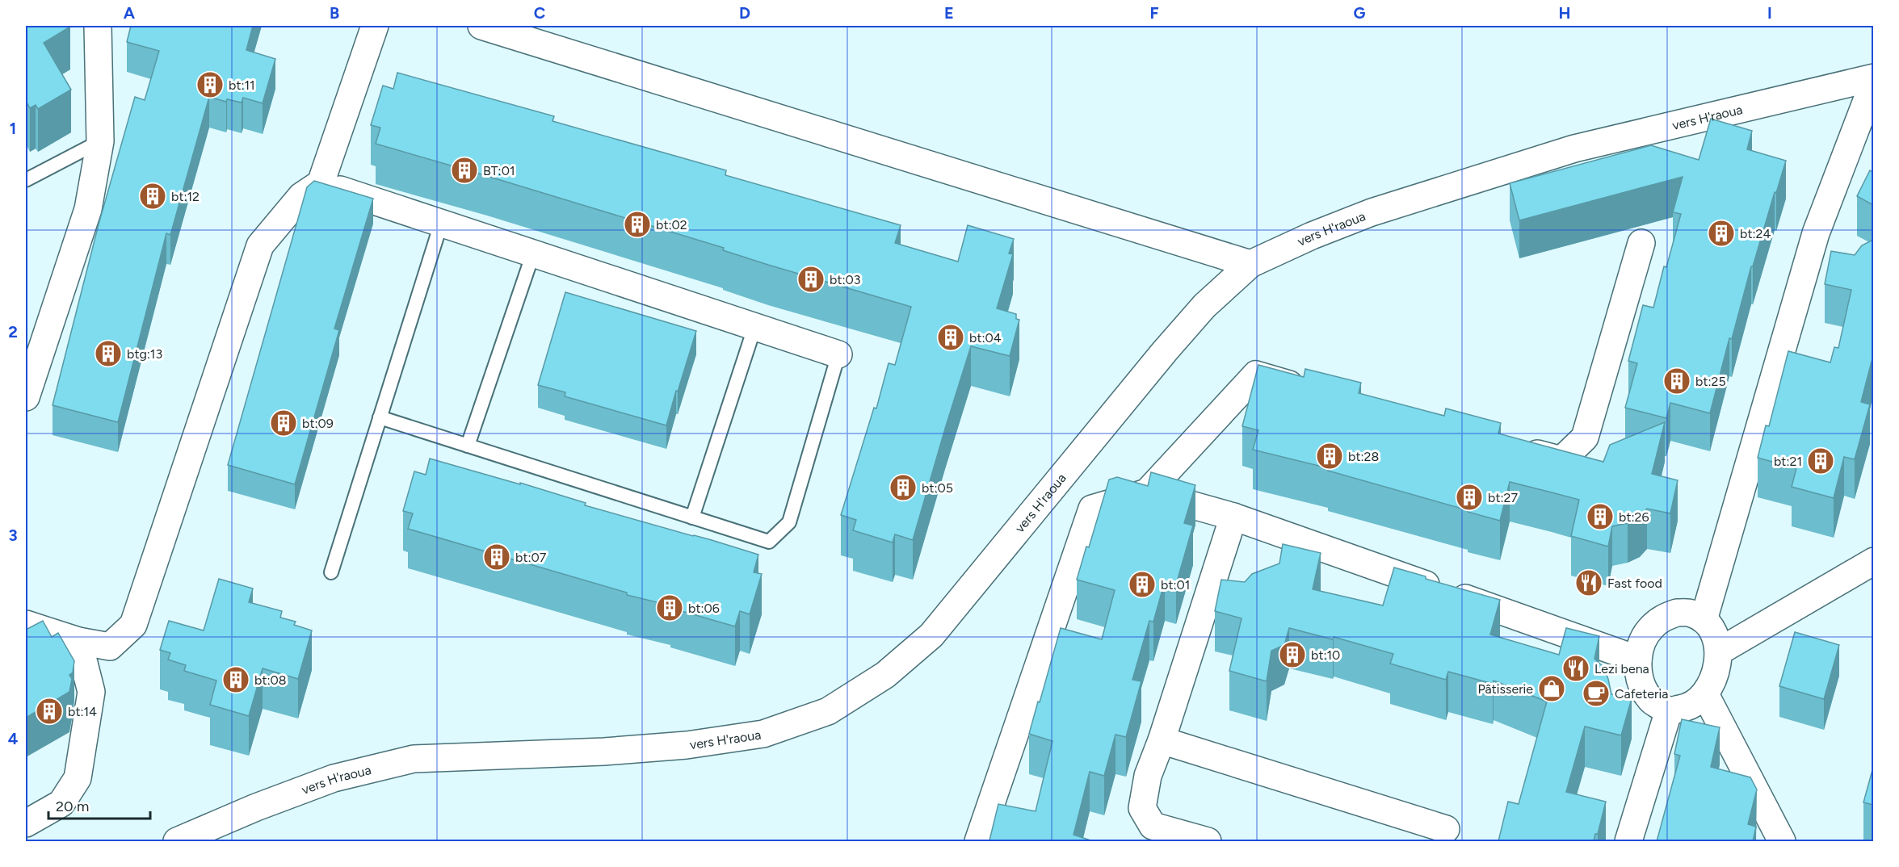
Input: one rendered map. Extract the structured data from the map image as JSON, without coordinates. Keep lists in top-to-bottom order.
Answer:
{
  "streets": {
    "street": ["vers H'raoua"]
  },
  "places": {
    "building": [
      "bt:11",
      "BT:01",
      "bt:12",
      "bt:02",
      "bt:24",
      "bt:03",
      "bt:04",
      "btg:13",
      "bt:25",
      "bt:09",
      "bt:28",
      "bt:21",
      "bt:05",
      "bt:27",
      "bt:26",
      "bt:07",
      "bt:01",
      "bt:06",
      "bt:10",
      "bt:08",
      "bt:14"
    ],
    "restaurant": ["Fast food", "Lezi bena"],
    "shop": ["Pâtisserie"],
    "cafe": ["Cafeteria"]
  },
  "scale_bar": "20 m",
  "grid": {
    "columns": [
      "A",
      "B",
      "C",
      "D",
      "E",
      "F",
      "G",
      "H",
      "I"
    ],
    "rows": [
      "1",
      "2",
      "3",
      "4"
    ]
  }
}
